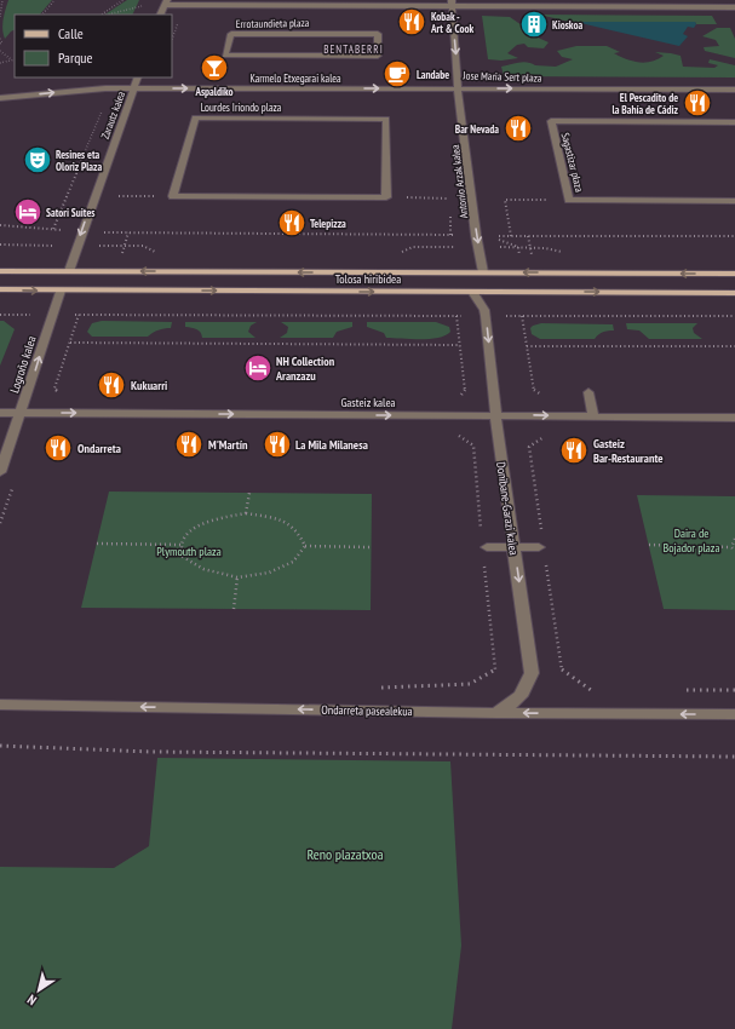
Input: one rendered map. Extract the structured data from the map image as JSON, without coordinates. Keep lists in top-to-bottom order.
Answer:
{
  "streets": {
    "main road": ["Tolosa hiribidea"],
    "street": [
      "Errotaundieta plaza",
      "Jose Maria Sert plaza",
      "Karmelo Etxegarai kalea",
      "Lourdes Iriondo plaza",
      "Zarautz kalea",
      "Sagastizar plaza",
      "Antonio Arzak kalea",
      "Logroño kalea",
      "Gasteiz kalea",
      "Donibane-Garazi kalea",
      "Ondarreta pasealekua"
    ]
  },
  "crossings": [
    ["Jose Maria Sert plaza", "Karmelo Etxegarai kalea"],
    ["Jose Maria Sert plaza", "Antonio Arzak kalea"],
    ["Karmelo Etxegarai kalea", "Zarautz kalea"],
    ["Karmelo Etxegarai kalea", "Antonio Arzak kalea"],
    ["Zarautz kalea", "Tolosa hiribidea"],
    ["Antonio Arzak kalea", "Tolosa hiribidea"],
    ["Tolosa hiribidea", "Logroño kalea"],
    ["Tolosa hiribidea", "Donibane-Garazi kalea"],
    ["Logroño kalea", "Gasteiz kalea"],
    ["Gasteiz kalea", "Donibane-Garazi kalea"],
    ["Donibane-Garazi kalea", "Ondarreta pasealekua"]
  ],
  "one_way": [
    "Zarautz kalea",
    "Logroño kalea",
    "Gasteiz kalea",
    "Donibane-Garazi kalea",
    "Ondarreta pasealekua"
  ],
  "districts": ["BENTABERRI"],
  "parks": ["Daira de Bojador plaza", "Plymouth plaza", "Reno plazatxoa"],
  "places": {
    "restaurant": [
      "Kobak - Art & Cook",
      "El Pescadito de la Bahía de Cádiz",
      "Bar Nevada",
      "Telepizza",
      "Kukuarri",
      "M'Martín",
      "La Mila Milanesa",
      "Ondarreta",
      "Gasteiz Bar-Restaurante"
    ],
    "building": ["Kioskoa"],
    "bar": ["Aspaldiko"],
    "cafe": ["Landabe"],
    "theatre": ["Resines eta Oloriz Plaza"],
    "hotel": ["Satori Suites", "NH Collection Aranzazu"]
  },
  "legend": ["Calle", "Parque"],
  "north": "bottom left"
}
